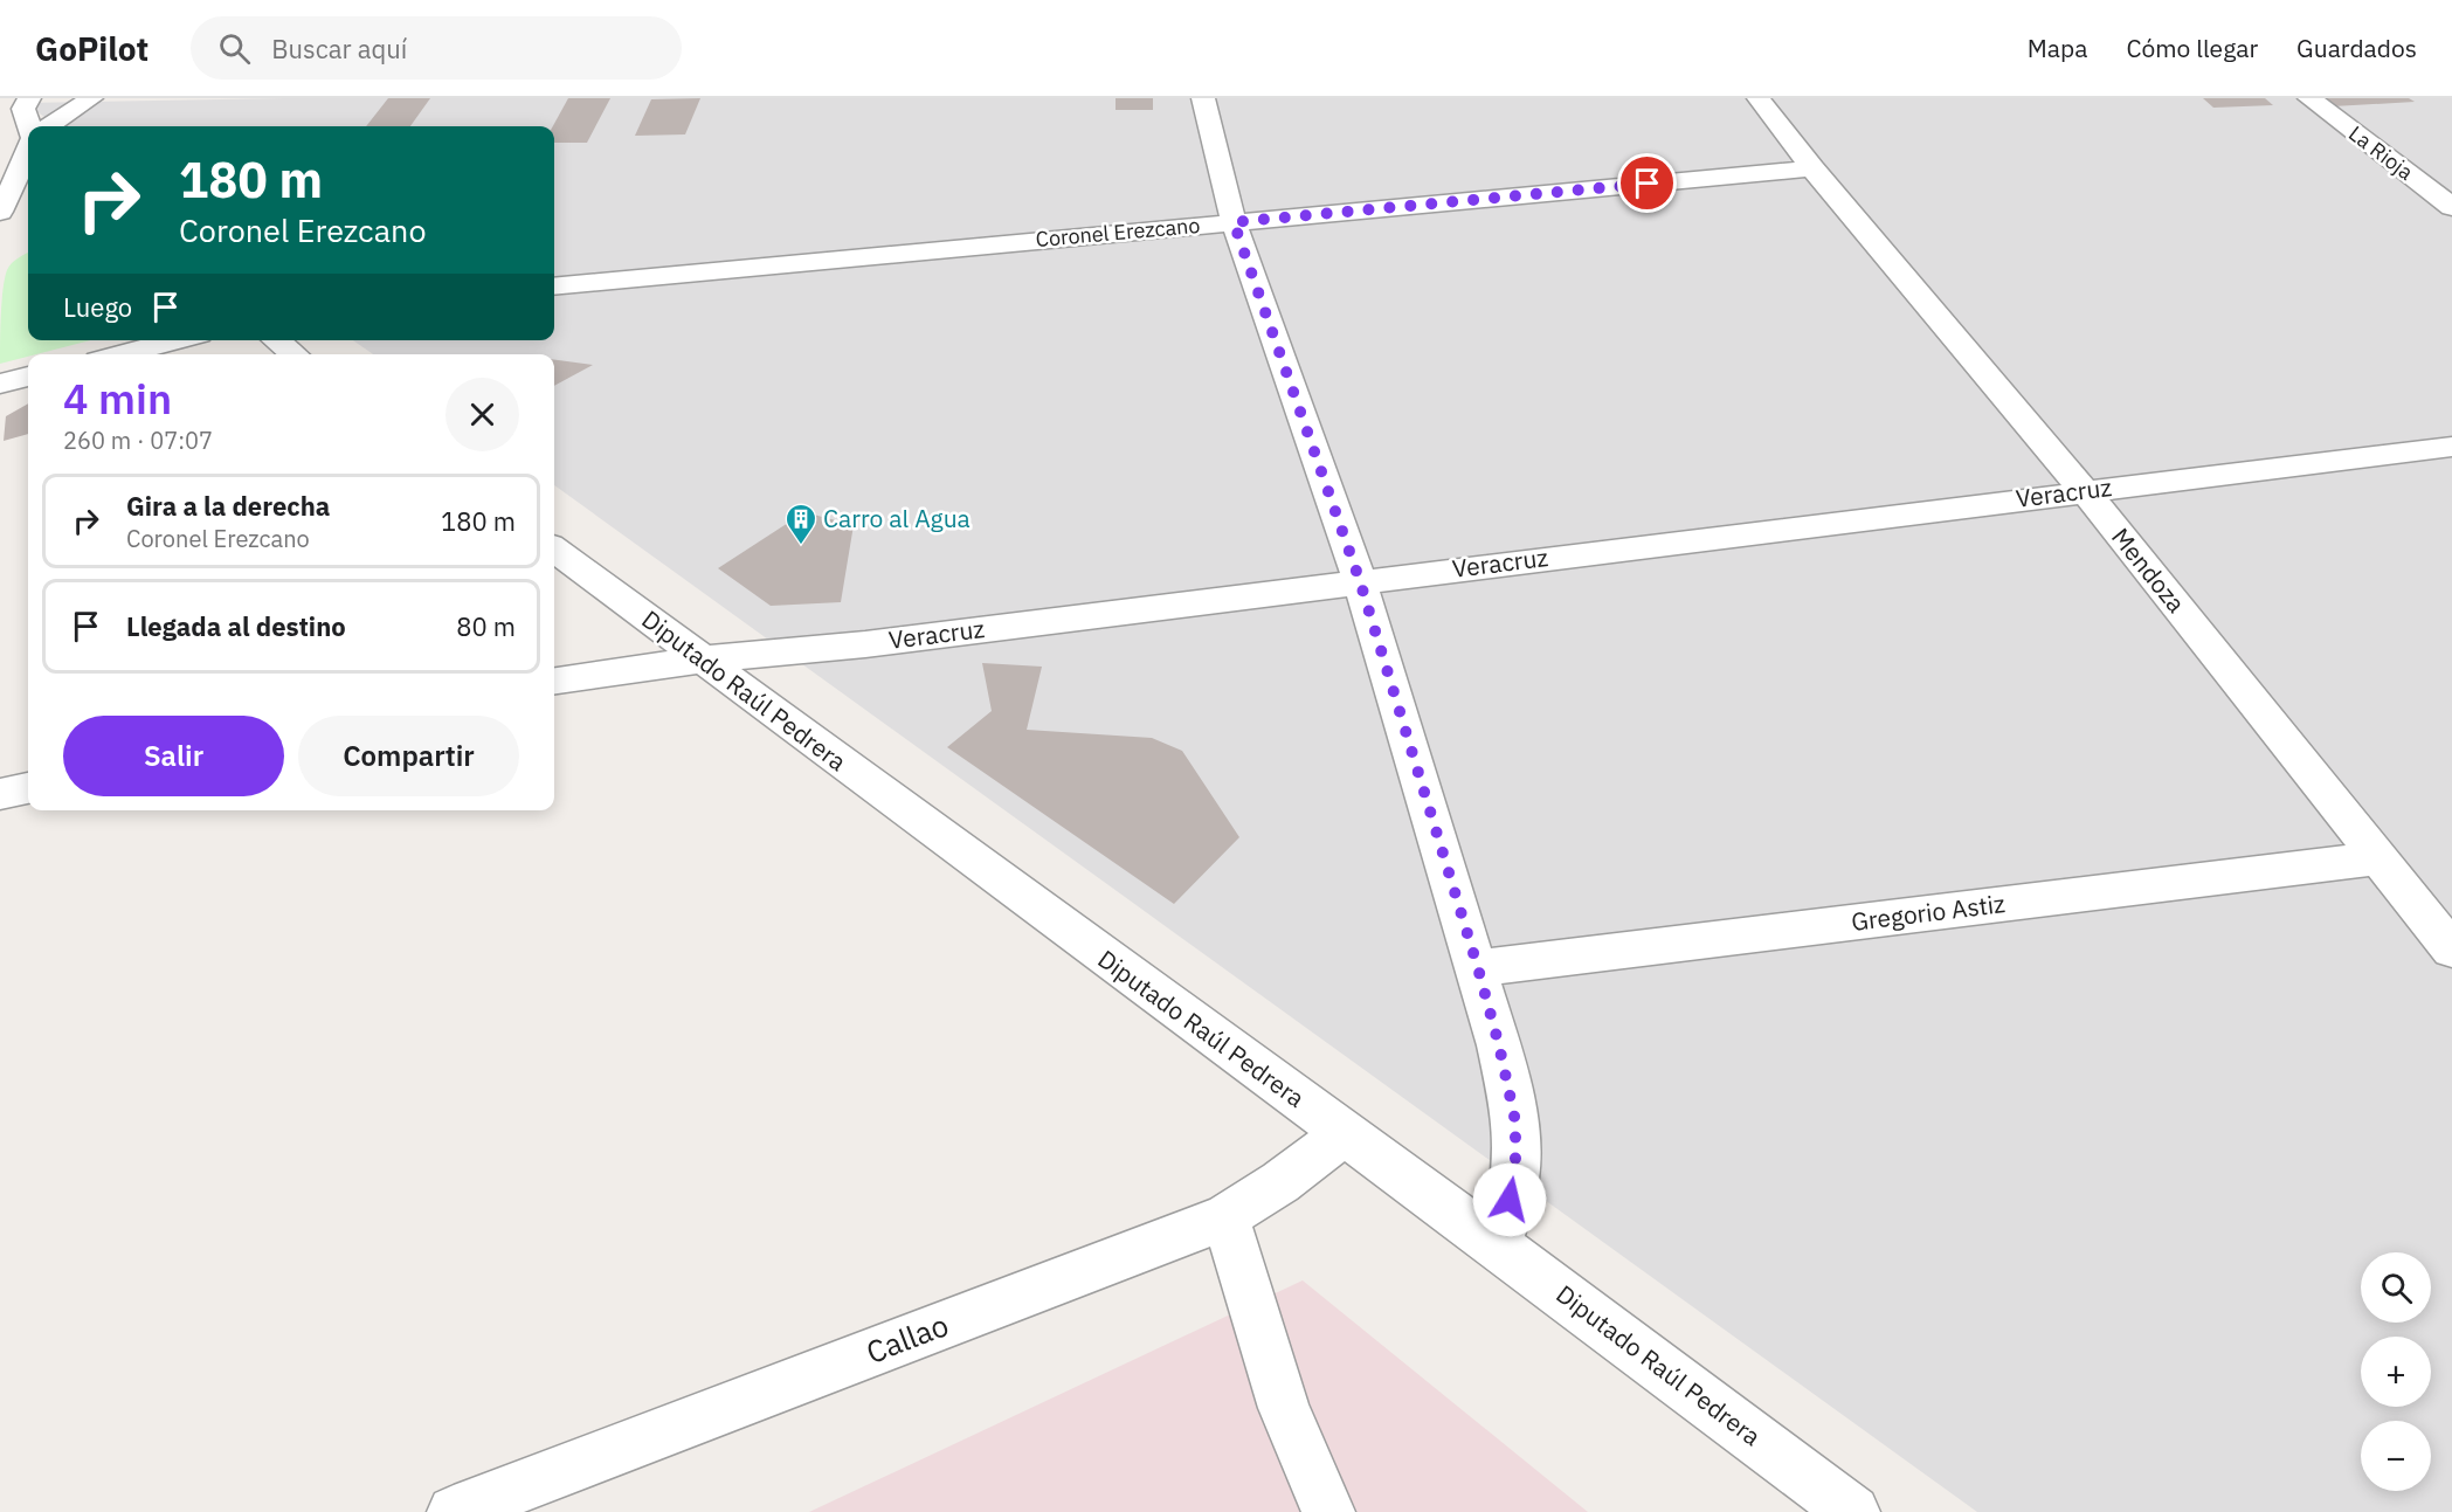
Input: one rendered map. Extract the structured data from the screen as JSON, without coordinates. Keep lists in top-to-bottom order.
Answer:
{
  "streets": {
    "street": [
      "La Rioja",
      "Coronel Erezcano",
      "Veracruz",
      "Mendoza",
      "Diputado Raúl Pedrera",
      "Gregorio Astiz",
      "Callao"
    ]
  },
  "crossings": [
    ["Coronel Erezcano", "Mendoza"],
    ["Veracruz", "Mendoza"],
    ["Veracruz", "Diputado Raúl Pedrera"],
    ["Mendoza", "Gregorio Astiz"],
    ["Diputado Raúl Pedrera", "Callao"]
  ],
  "places": {
    "building": ["Carro al Agua"]
  },
  "page": {
    "header": "GoPilot",
    "search": "Buscar aquí",
    "nav": ["Mapa", "Cómo llegar", "Guardados"],
    "turn": ["180 m", "Coronel Erezcano"],
    "then": "Luego",
    "heading": ["4 min", "260 m · 07:07"],
    "list": [
      {
        "name": "Gira a la derecha",
        "note": "Coronel Erezcano",
        "value": "180 m"
      },
      {
        "name": "Llegada al destino",
        "value": "80 m"
      }
    ],
    "buttons": ["Salir", "Compartir"],
    "map_buttons": ["+", "−"]
  }
}
